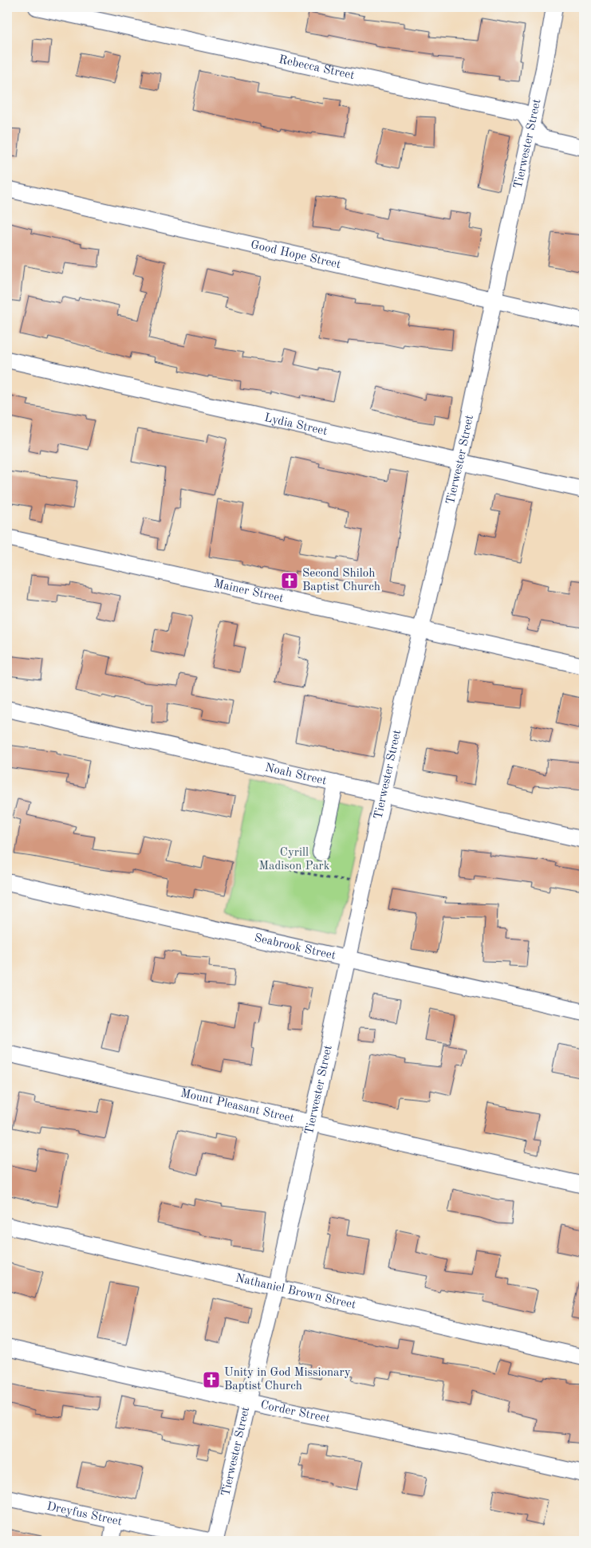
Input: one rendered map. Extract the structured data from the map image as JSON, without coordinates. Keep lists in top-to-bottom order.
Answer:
{
  "streets": {
    "street": [
      "Rebecca Street",
      "Tierwester Street",
      "Good Hope Street",
      "Lydia Street",
      "Mainer Street",
      "Noah Street",
      "Seabrook Street",
      "Mount Pleasant Street",
      "Nathaniel Brown Street",
      "Corder Street",
      "Dreyfus Street"
    ]
  },
  "crossings": [
    ["Rebecca Street", "Tierwester Street"],
    ["Tierwester Street", "Good Hope Street"],
    ["Tierwester Street", "Lydia Street"],
    ["Tierwester Street", "Mainer Street"],
    ["Tierwester Street", "Noah Street"],
    ["Tierwester Street", "Seabrook Street"],
    ["Tierwester Street", "Mount Pleasant Street"],
    ["Tierwester Street", "Nathaniel Brown Street"],
    ["Tierwester Street", "Corder Street"]
  ],
  "parks": ["Cyrill Madison Park"],
  "places": {
    "church": ["Second Shiloh Baptist Church", "Unity in God Missionary Baptist Church"]
  }
}
